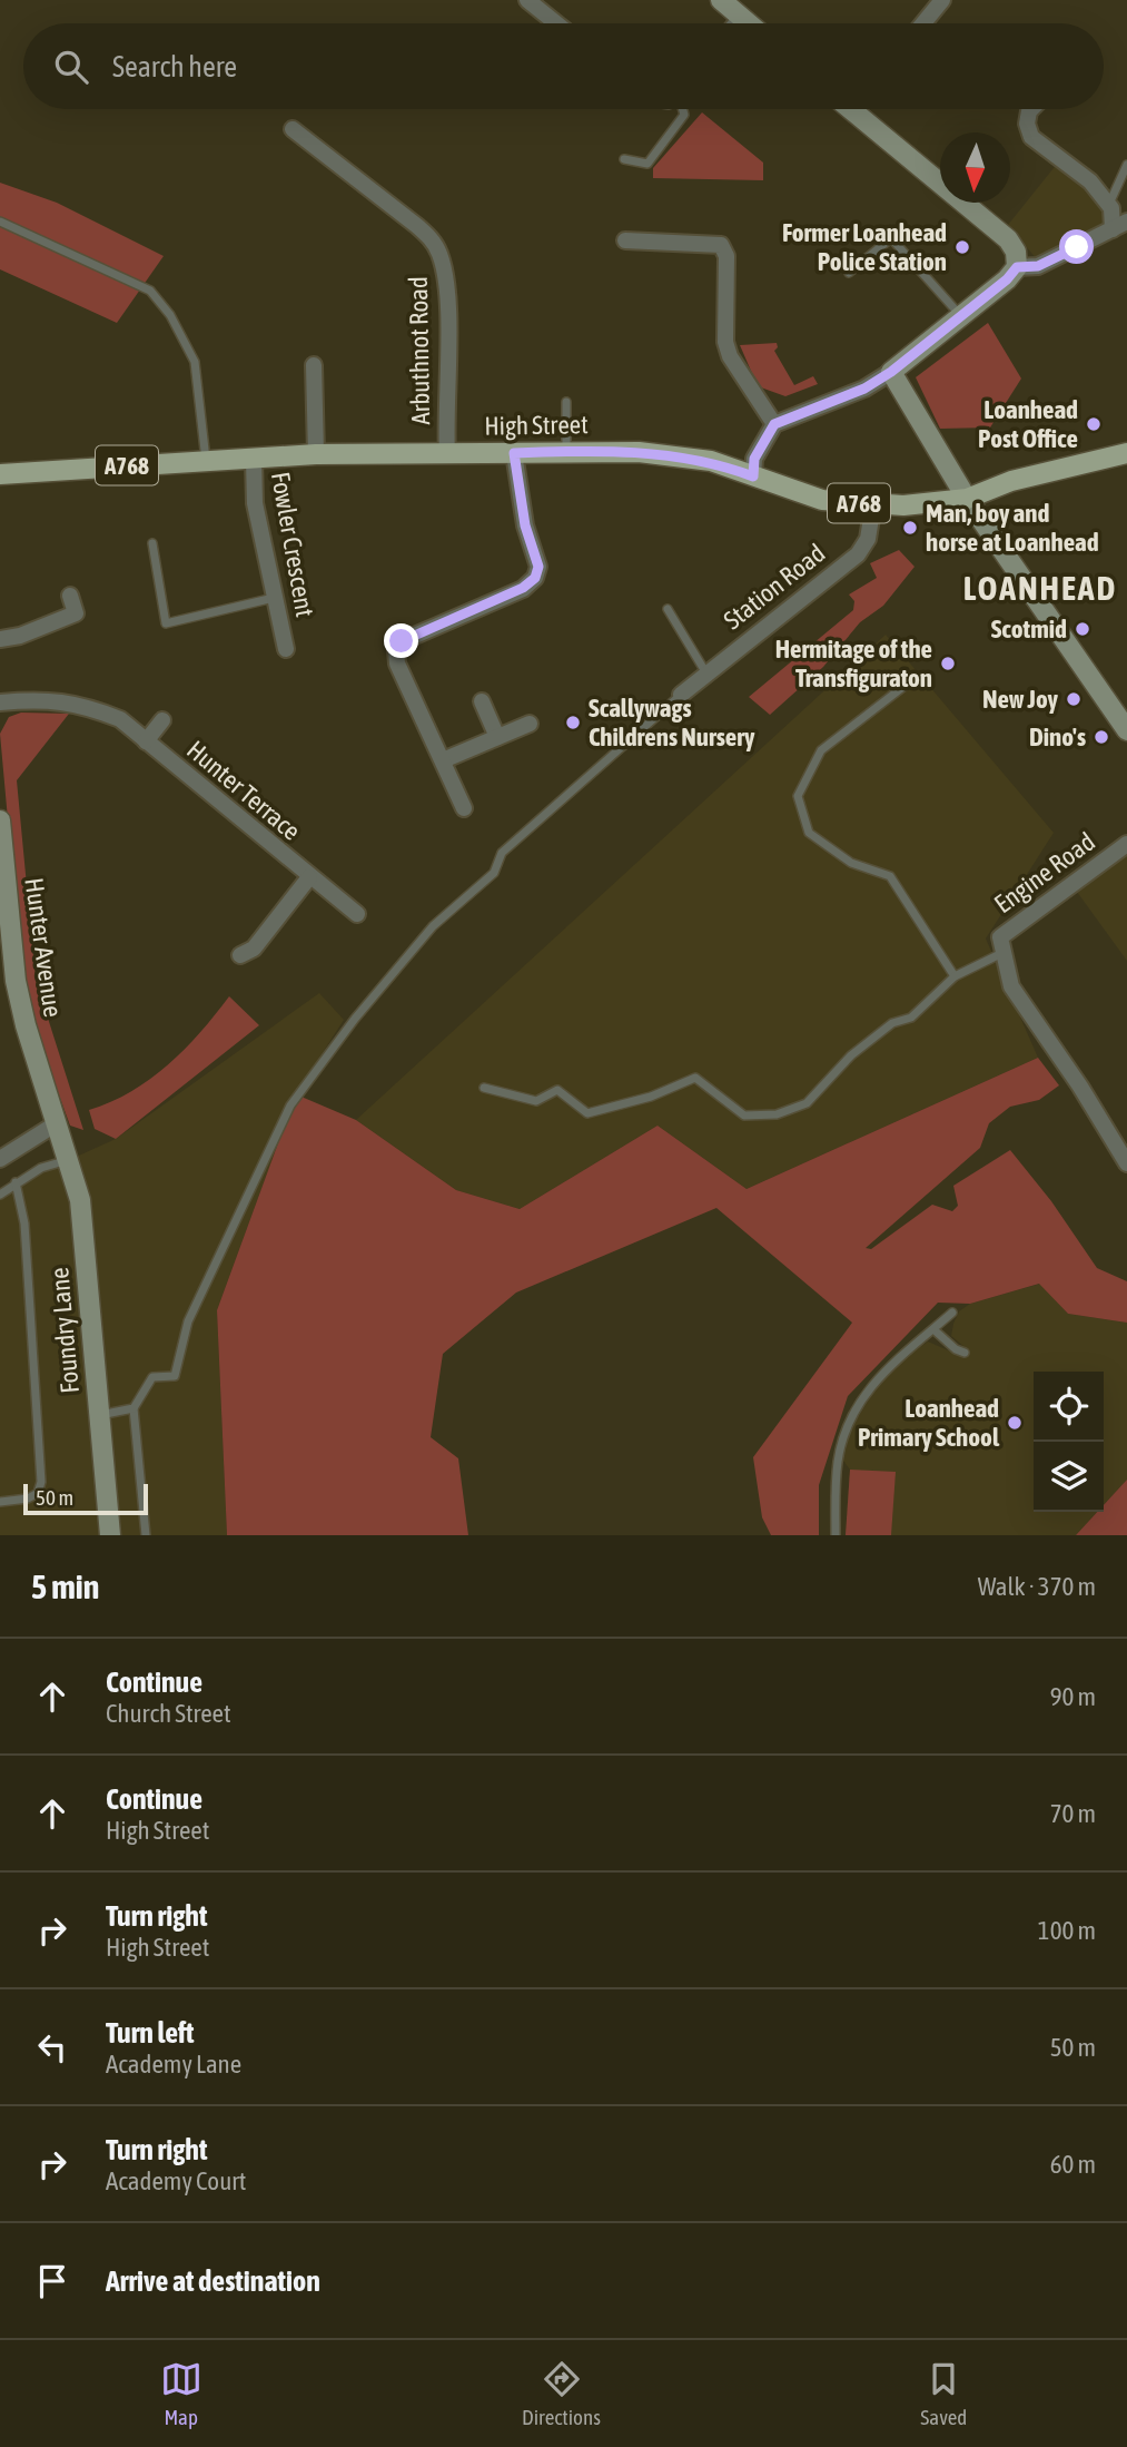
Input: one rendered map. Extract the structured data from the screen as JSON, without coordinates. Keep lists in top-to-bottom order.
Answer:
{
  "streets": {
    "main road": ["High Street", "A768"],
    "street": [
      "Arbuthnot Road",
      "Fowler Crescent",
      "Station Road",
      "Hunter Terrace",
      "Engine Road",
      "Hunter Avenue",
      "Foundry Lane"
    ]
  },
  "crossings": [
    ["Arbuthnot Road", "High Street"],
    ["High Street", "A768"],
    ["High Street", "Fowler Crescent"],
    ["High Street", "Station Road"],
    ["A768", "Fowler Crescent"],
    ["Hunter Avenue", "Foundry Lane"]
  ],
  "districts": ["LOANHEAD"],
  "places": [
    "Former Loanhead Police Station",
    "Loanhead Post Office",
    "Man, boy and horse at Loanhead",
    "Scotmid",
    "Hermitage of the Transfiguraton",
    "New Joy",
    "Scallywags Childrens Nursery",
    "Dino's",
    "Loanhead Primary School"
  ],
  "scale_bar": "50 m",
  "north": "bottom",
  "page": {
    "search": "Search here",
    "scale": "50 m",
    "heading": ["5 min", "Walk · 370 m"],
    "list": [
      ["Continue", "Church Street", "90 m"],
      ["Continue", "High Street", "70 m"],
      ["Turn right", "High Street", "100 m"],
      ["Turn left", "Academy Lane", "50 m"],
      ["Turn right", "Academy Court", "60 m"],
      "Arrive at destination"
    ],
    "nav": ["Map", "Directions", "Saved"]
  }
}
